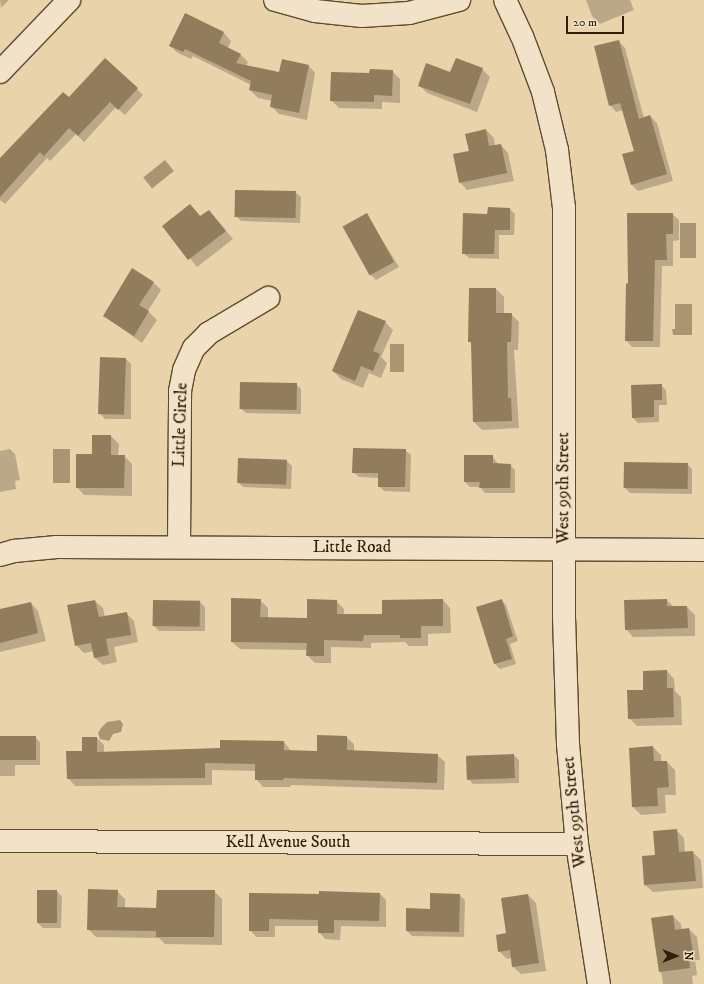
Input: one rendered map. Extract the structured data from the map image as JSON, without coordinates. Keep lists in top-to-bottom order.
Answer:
{
  "streets": {
    "street": [
      "Little Circle",
      "West 99th Street",
      "Little Road",
      "Kell Avenue South"
    ]
  },
  "crossings": [
    ["Little Circle", "Little Road"],
    ["West 99th Street", "Little Road"],
    ["West 99th Street", "Kell Avenue South"]
  ],
  "scale_bar": "20 m",
  "north": "right"
}
